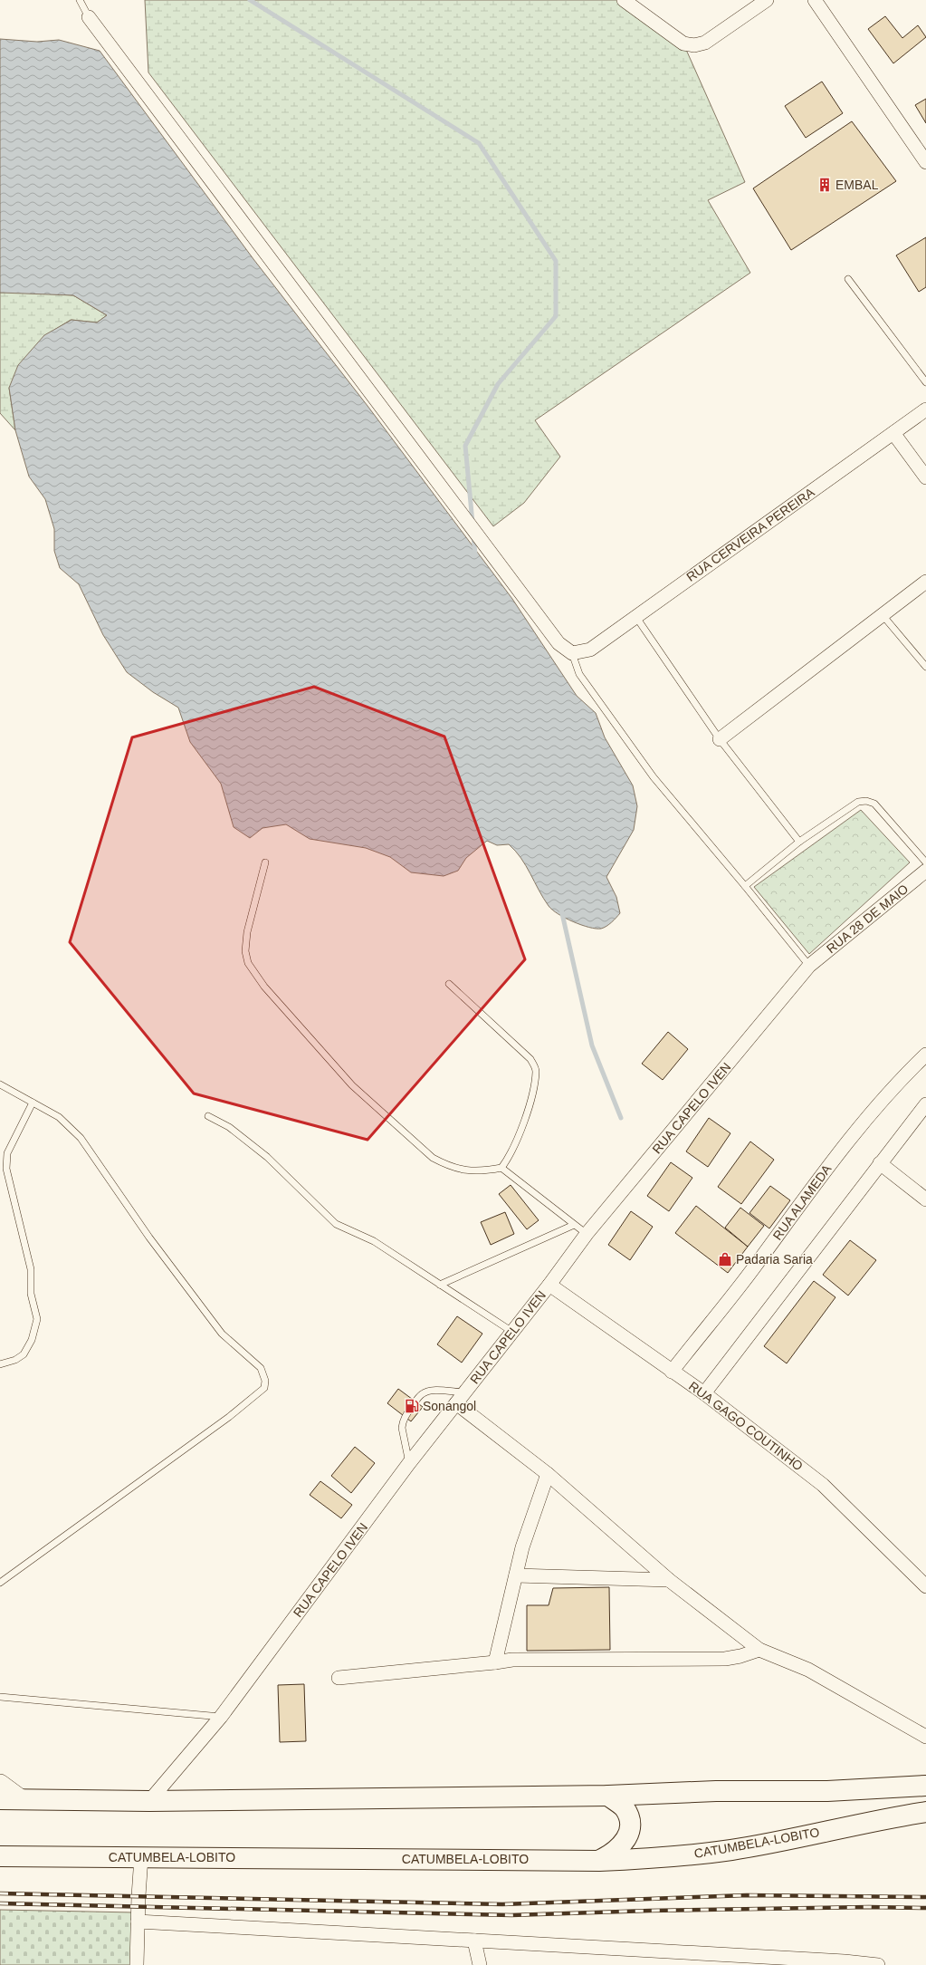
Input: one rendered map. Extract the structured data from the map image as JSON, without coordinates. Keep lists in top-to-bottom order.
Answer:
{
  "streets": {
    "highway": ["CATUMBELA-LOBITO"],
    "street": [
      "RUA CERVEIRA PEREIRA",
      "RUA 28 DE MAIO",
      "RUA CAPELO IVEN",
      "RUA ALAMEDA",
      "RUA GAGO COUTINHO"
    ]
  },
  "crossings": [
    ["RUA 28 DE MAIO", "RUA CAPELO IVEN"],
    ["RUA CAPELO IVEN", "RUA GAGO COUTINHO"],
    ["RUA ALAMEDA", "RUA GAGO COUTINHO"]
  ],
  "places": {
    "building": ["EMBAL"],
    "shop": ["Padaria Saria"],
    "fuel station": ["Sonangol"]
  }
}
